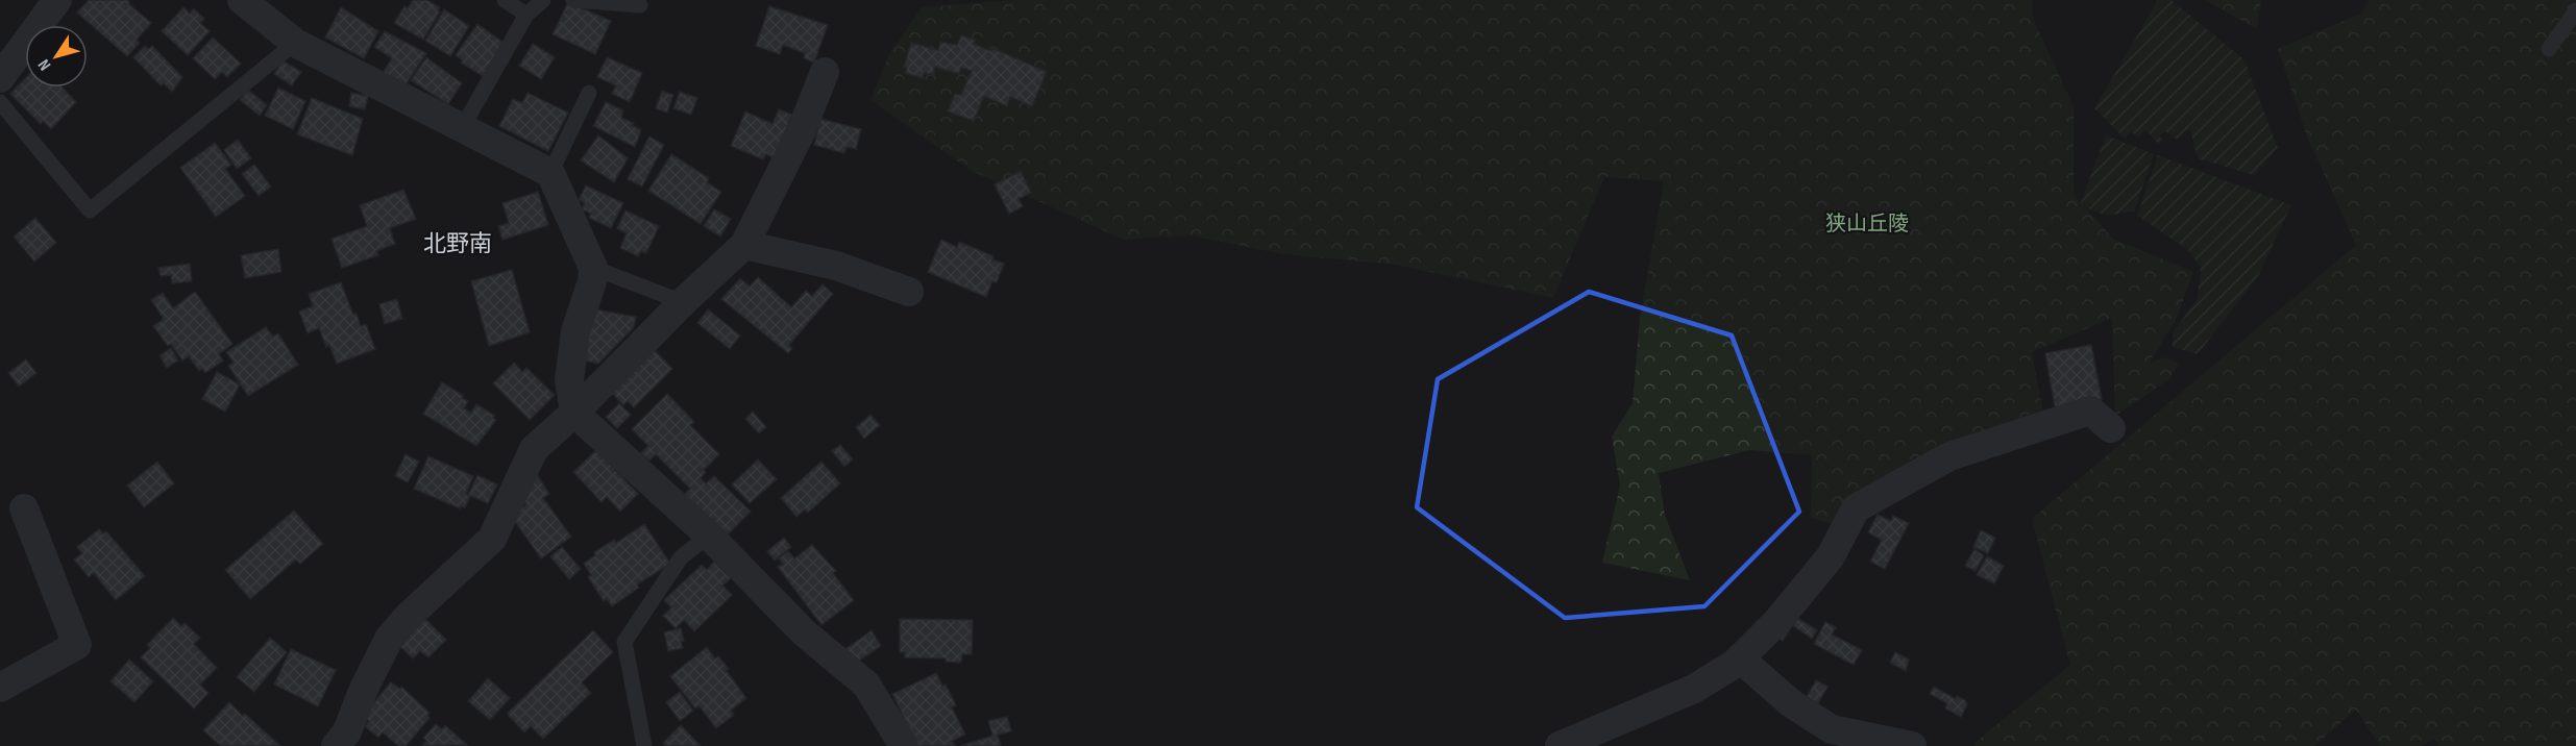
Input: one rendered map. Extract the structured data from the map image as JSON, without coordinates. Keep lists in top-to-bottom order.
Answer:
{
  "districts": ["北野南"],
  "parks": ["狭山丘陵"],
  "north": "bottom left"
}
